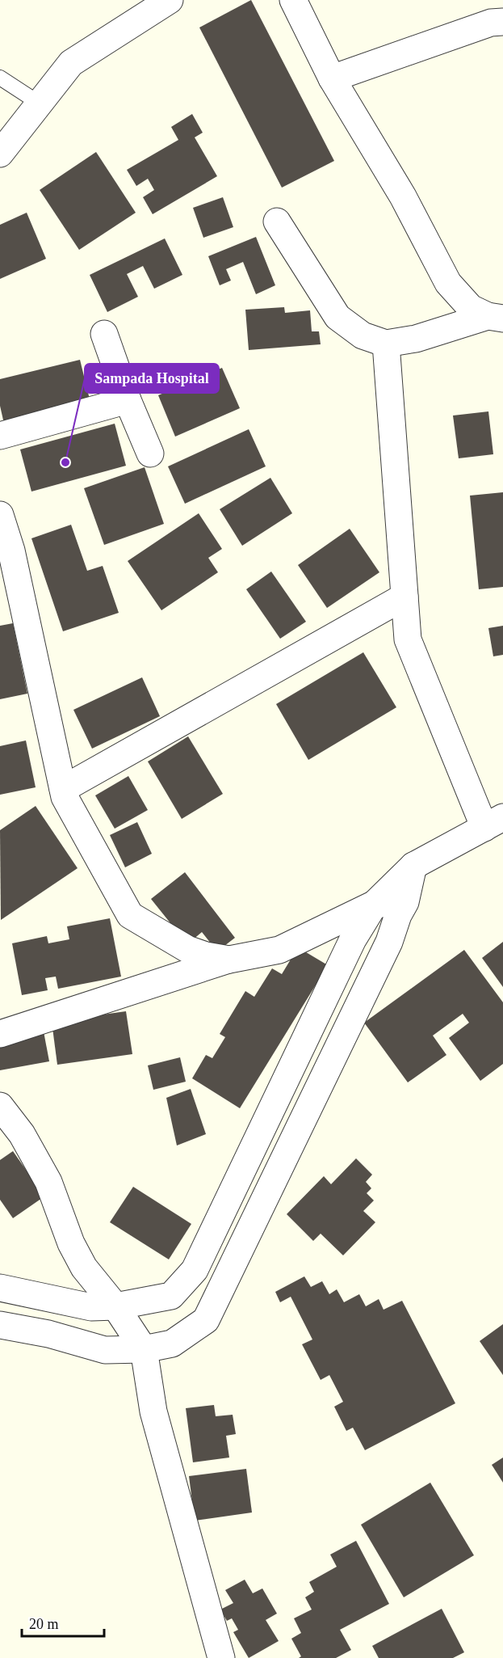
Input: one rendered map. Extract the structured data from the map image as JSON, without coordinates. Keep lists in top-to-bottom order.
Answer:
{
  "places": ["Sampada Hospital"],
  "scale_bar": "20 m"
}
